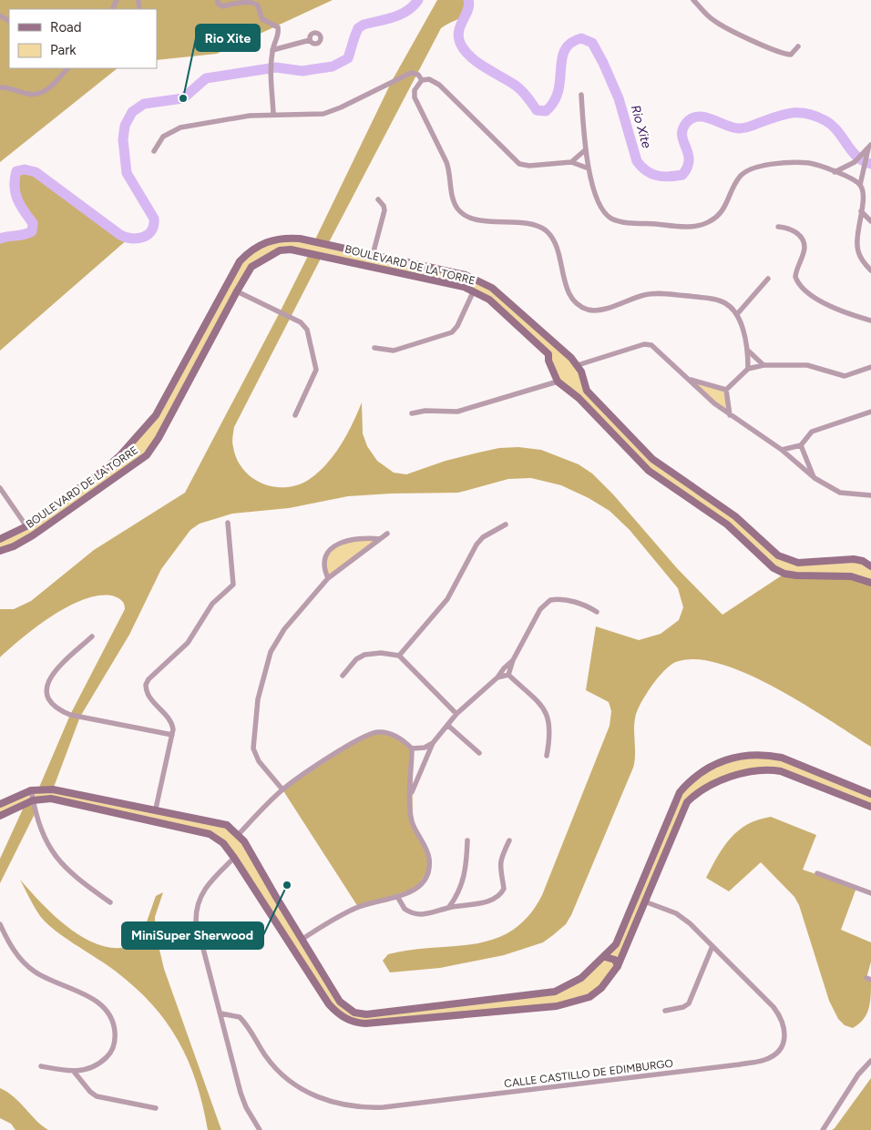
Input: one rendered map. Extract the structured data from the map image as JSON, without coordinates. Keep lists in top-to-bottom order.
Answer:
{
  "streets": {
    "street": ["BOULEVARD DE LA TORRE", "CALLE CASTILLO DE EDIMBURGO"]
  },
  "water": ["Rio Xite"],
  "places": ["Rio Xite", "MiniSuper Sherwood"],
  "legend": ["Road", "Park"]
}
